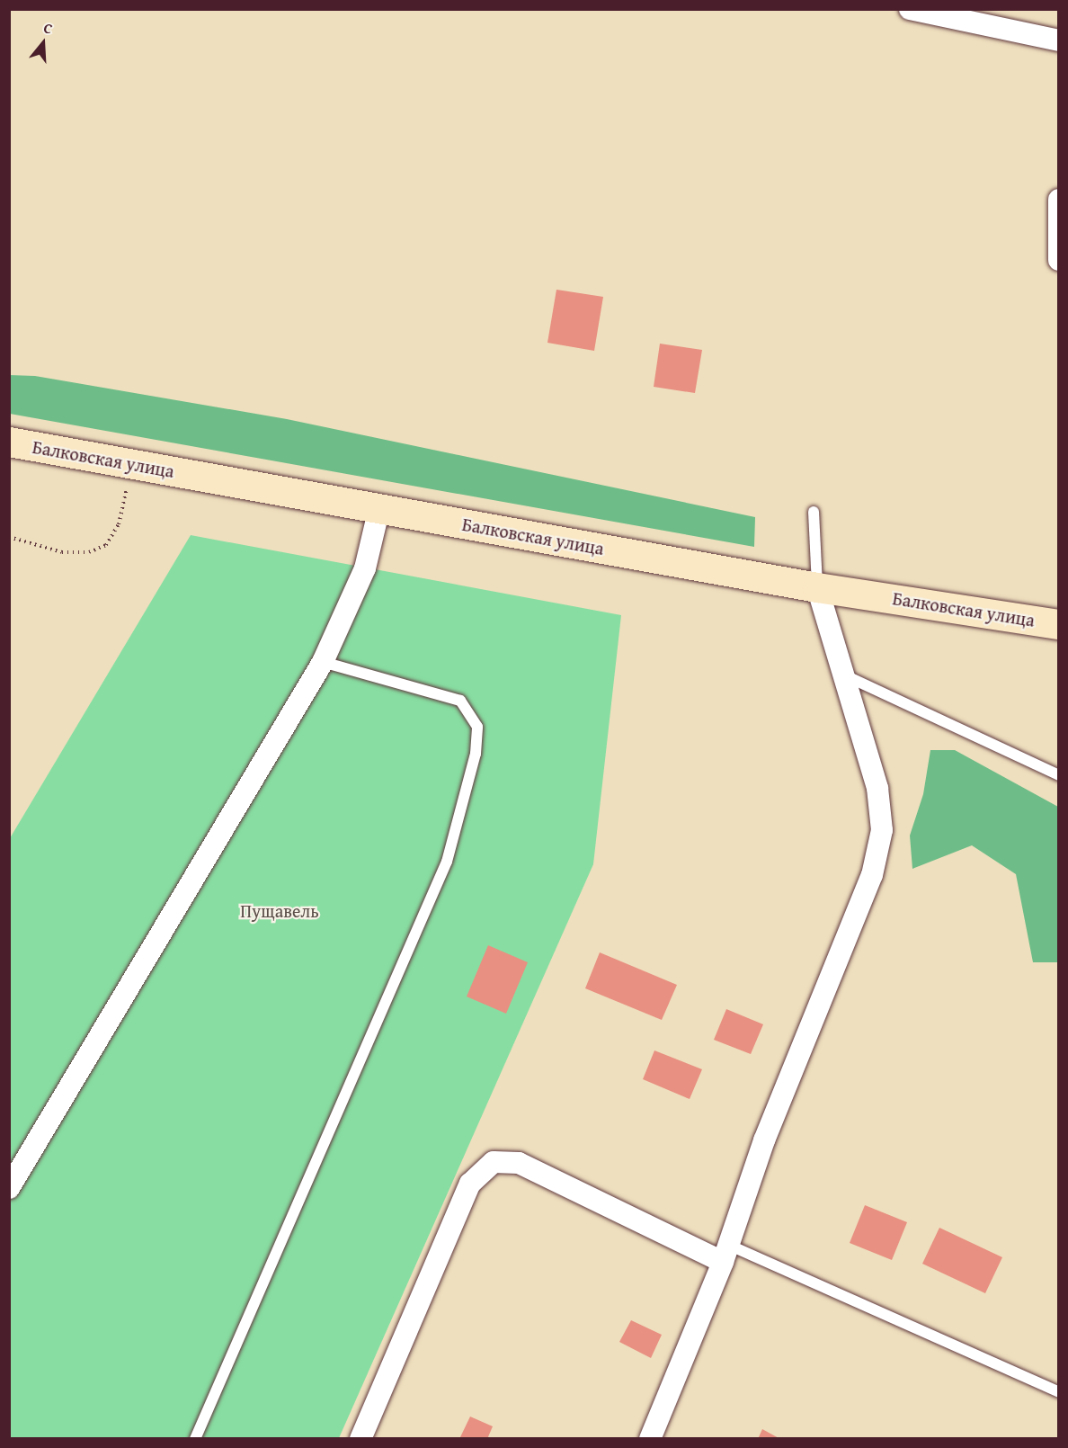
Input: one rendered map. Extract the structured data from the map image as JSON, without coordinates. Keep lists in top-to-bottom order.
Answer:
{
  "streets": {
    "main road": ["Балковская улица"]
  },
  "parks": ["Пущавель"],
  "north": "top"
}
